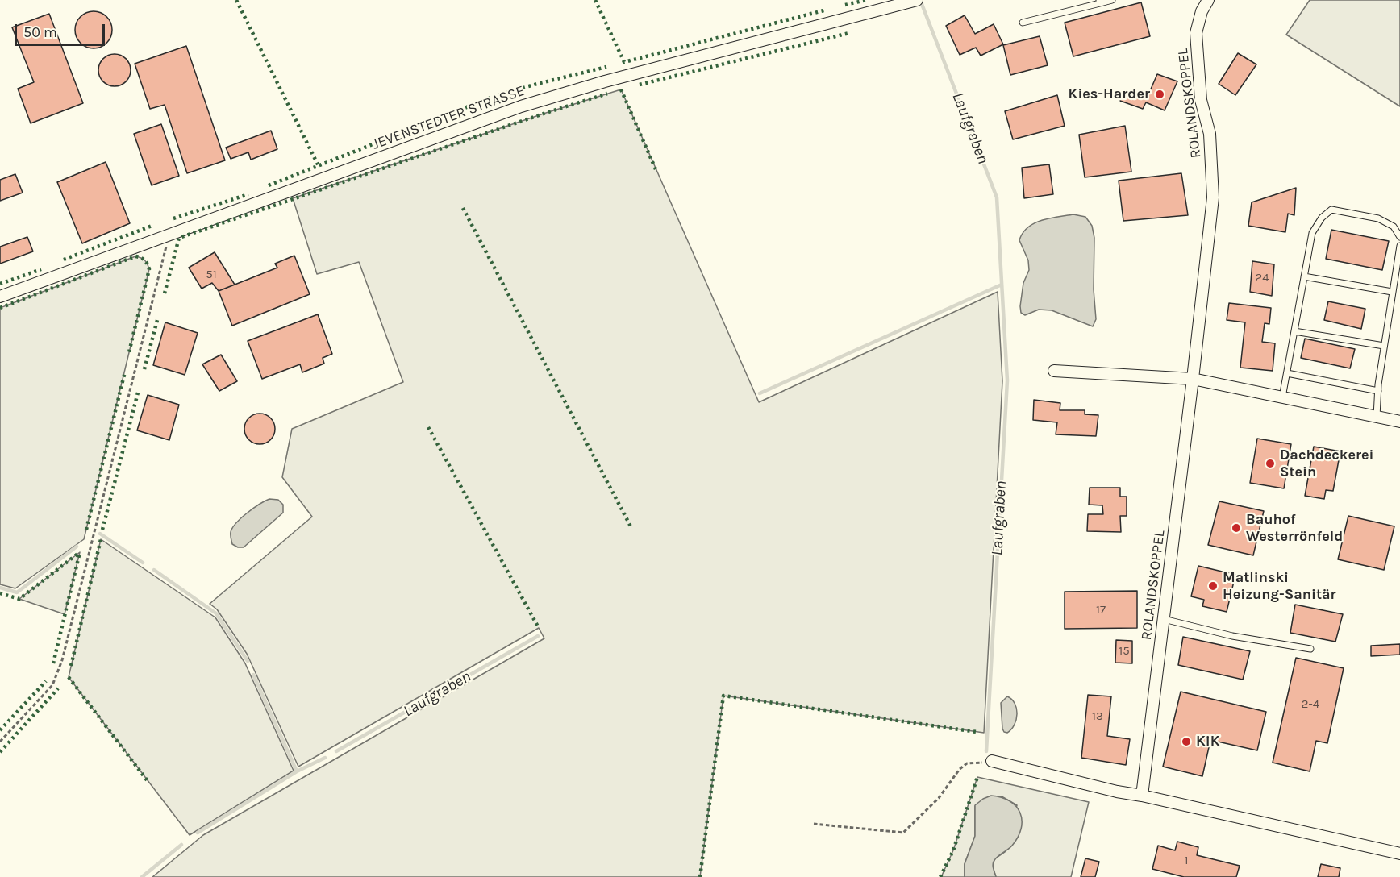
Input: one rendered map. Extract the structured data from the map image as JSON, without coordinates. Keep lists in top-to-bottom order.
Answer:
{
  "streets": {
    "street": ["ROLANDSKOPPEL", "JEVENSTEDTER STRASSE"]
  },
  "water": ["Laufgraben"],
  "places": [
    "Kies-Harder",
    "Dachdeckerei Stein",
    "Bauhof Westerrönfeld",
    "Matlinski Heizung-Sanitär",
    "KiK"
  ],
  "house_numbers": [
    "51",
    "24",
    "17",
    "15",
    "2-4",
    "13",
    "1"
  ],
  "scale_bar": "50 m"
}
